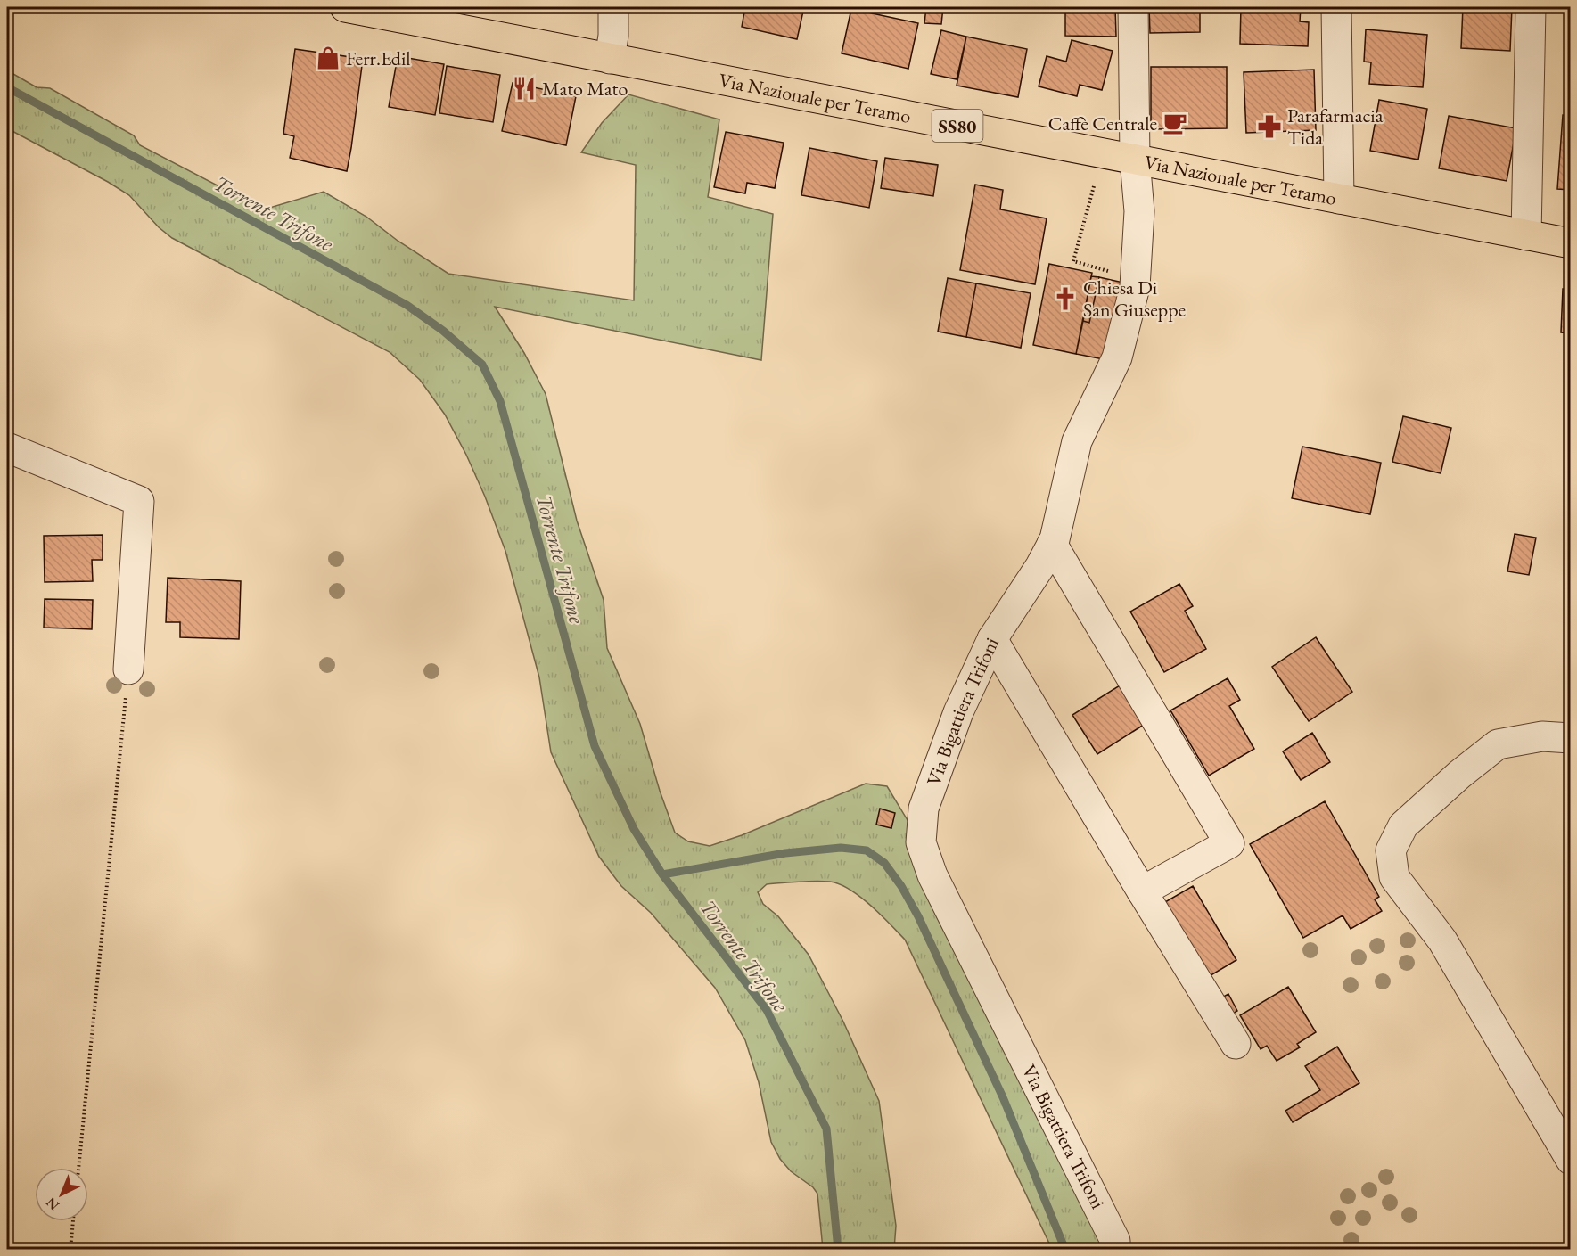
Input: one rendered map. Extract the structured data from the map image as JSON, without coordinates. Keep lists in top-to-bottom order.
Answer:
{
  "streets": {
    "main road": ["Via Nazionale per Teramo", "SS80"],
    "street": ["Via Bigattiera Trifoni"]
  },
  "crossings": [
    ["Via Nazionale per Teramo", "Via Bigattiera Trifoni"]
  ],
  "water": ["Torrente Trifone"],
  "places": {
    "shop": ["Ferr.Edil"],
    "restaurant": ["Mato Mato"],
    "cafe": ["Caffè Centrale"],
    "pharmacy": ["Parafarmacia Tida"],
    "church": ["Chiesa Di San Giuseppe"]
  },
  "north": "bottom left"
}
